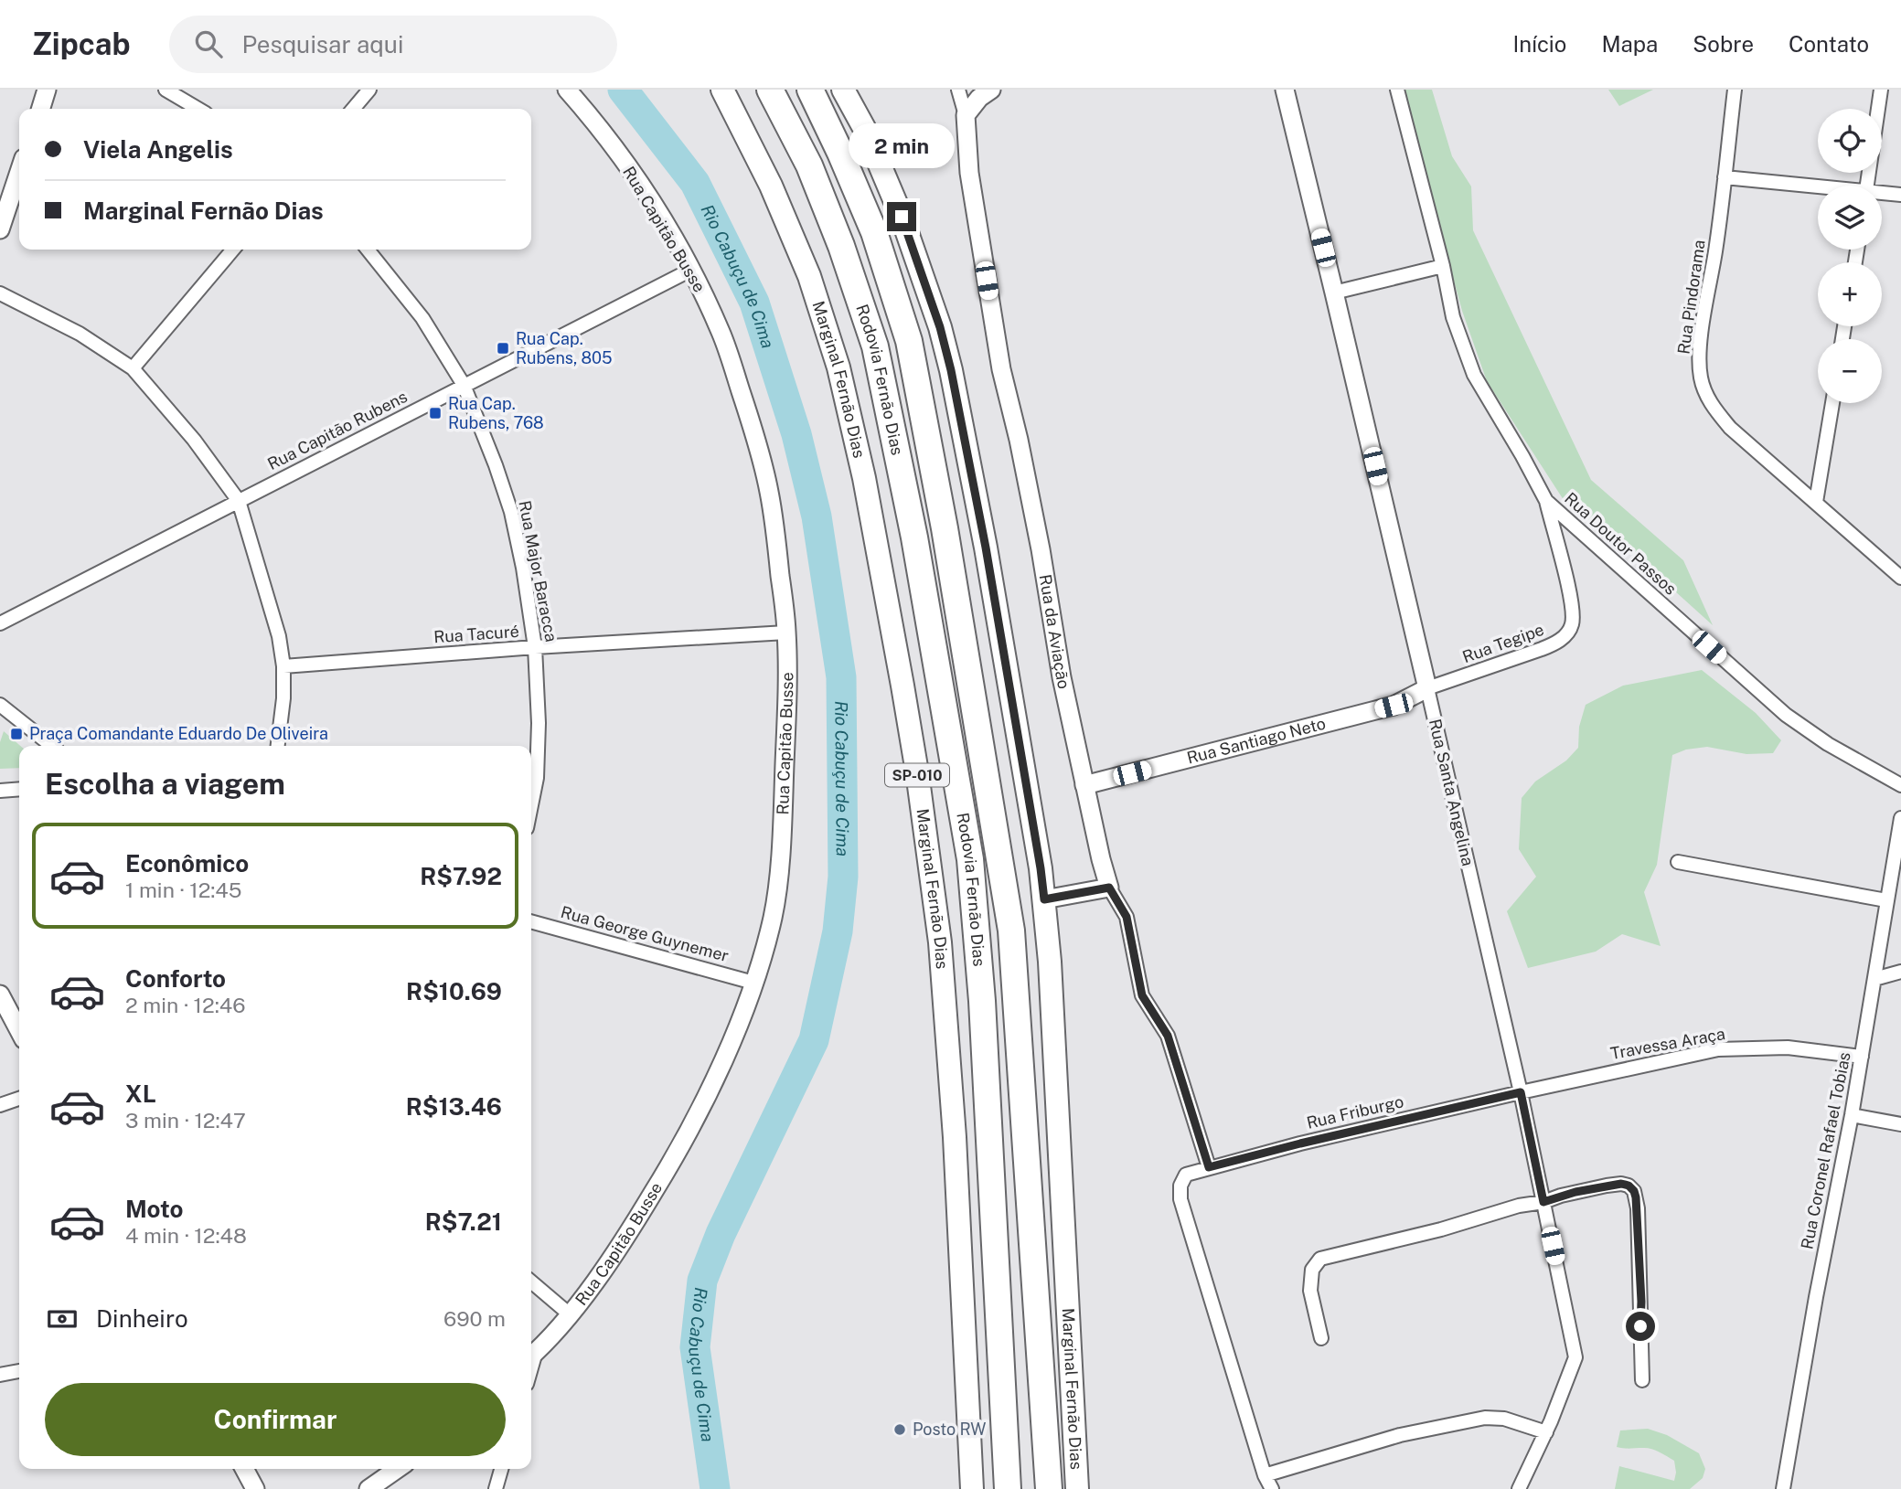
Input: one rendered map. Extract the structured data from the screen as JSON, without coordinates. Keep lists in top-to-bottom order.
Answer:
{
  "streets": {
    "highway": ["Marginal Fernão Dias", "Rodovia Fernão Dias", "SP-010"],
    "street": [
      "Rua Capitão Busse",
      "Rua Pindorama",
      "Rua Capitão Rubens",
      "Rua Doutor Passos",
      "Rua Major Baracca",
      "Rua da Aviação",
      "Rua Tacuré",
      "Rua Tegipe",
      "Rua Santiago Neto",
      "Rua Santa Angelina",
      "Rua George Guynemer",
      "Travessa Araça",
      "Rua Friburgo",
      "Rua Coronel Rafael Tobias"
    ]
  },
  "crossings": [
    ["Rua Capitão Busse", "Rua Capitão Rubens"],
    ["Rua Capitão Busse", "Rua Tacuré"],
    ["Rua Capitão Busse", "Rua George Guynemer"],
    ["Rua Capitão Rubens", "Rua Major Baracca"],
    ["Rua Doutor Passos", "Rua Tegipe"],
    ["Rua Major Baracca", "Rua Tacuré"],
    ["Rua da Aviação", "Rua Santiago Neto"],
    ["Rua da Aviação", "Rua Friburgo"],
    ["Rua Tegipe", "Rua Santiago Neto"],
    ["Rua Tegipe", "Rua Santa Angelina"],
    ["Rua Santiago Neto", "Rua Santa Angelina"],
    ["Rua Santa Angelina", "Travessa Araça"],
    ["Rua Santa Angelina", "Rua Friburgo"],
    ["Travessa Araça", "Rua Friburgo"],
    ["Travessa Araça", "Rua Coronel Rafael Tobias"]
  ],
  "water": ["Rio Cabuçu de Cima"],
  "places": {
    "transit": ["Rua Cap. Rubens, 805", "Rua Cap. Rubens, 768", "Praça Comandante Eduardo De Oliveira"],
    "other": ["Posto RW"]
  },
  "page": {
    "header": "Zipcab",
    "search": "Pesquisar aqui",
    "nav": [
      "Início",
      "Mapa",
      "Sobre",
      "Contato"
    ],
    "map_buttons": ["+", "−"],
    "banner": ["Viela Angelis", "Marginal Fernão Dias"],
    "bubble": "2 min",
    "heading": "Escolha a viagem",
    "list": [
      {
        "name": "Econômico",
        "note": "1 min · 12:45",
        "value": "R$7.92"
      },
      {
        "name": "Conforto",
        "note": "2 min · 12:46",
        "value": "R$10.69"
      },
      {
        "name": "XL",
        "note": "3 min · 12:47",
        "value": "R$13.46"
      },
      {
        "name": "Moto",
        "note": "4 min · 12:48",
        "value": "R$7.21"
      }
    ],
    "pay": ["Dinheiro", "690 m"],
    "buttons": "Confirmar"
  }
}
